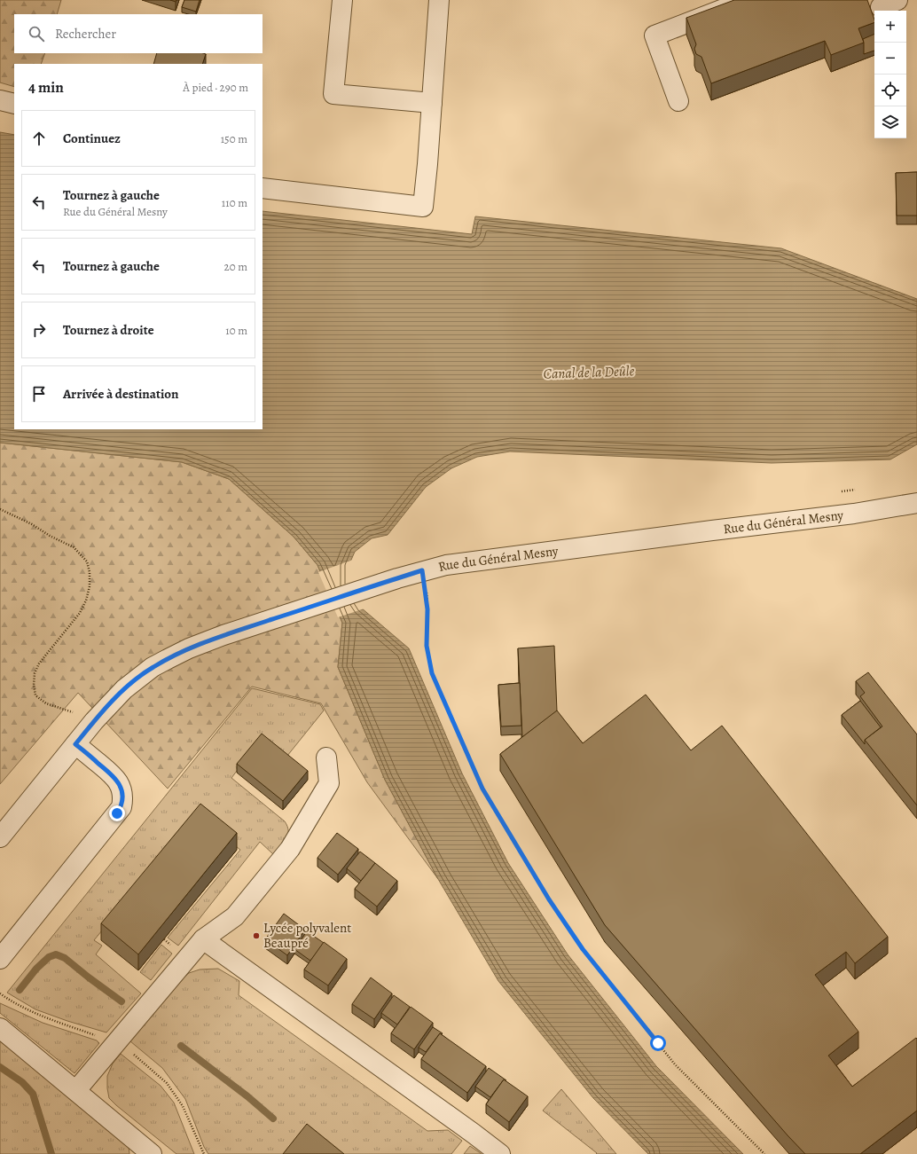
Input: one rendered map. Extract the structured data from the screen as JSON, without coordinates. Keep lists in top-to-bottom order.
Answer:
{
  "streets": {
    "street": ["Rue du Général Mesny"]
  },
  "water": ["Canal de la Deûle"],
  "places": ["Lycée polyvalent Beaupré"],
  "page": {
    "map_buttons": ["+", "−"],
    "search": "Rechercher",
    "heading": ["4 min", "À pied · 290 m"],
    "list": [
      ["Continuez", "150 m"],
      ["Tournez à gauche", "Rue du Général Mesny", "110 m"],
      ["Tournez à gauche", "20 m"],
      ["Tournez à droite", "10 m"],
      "Arrivée à destination"
    ]
  }
}
